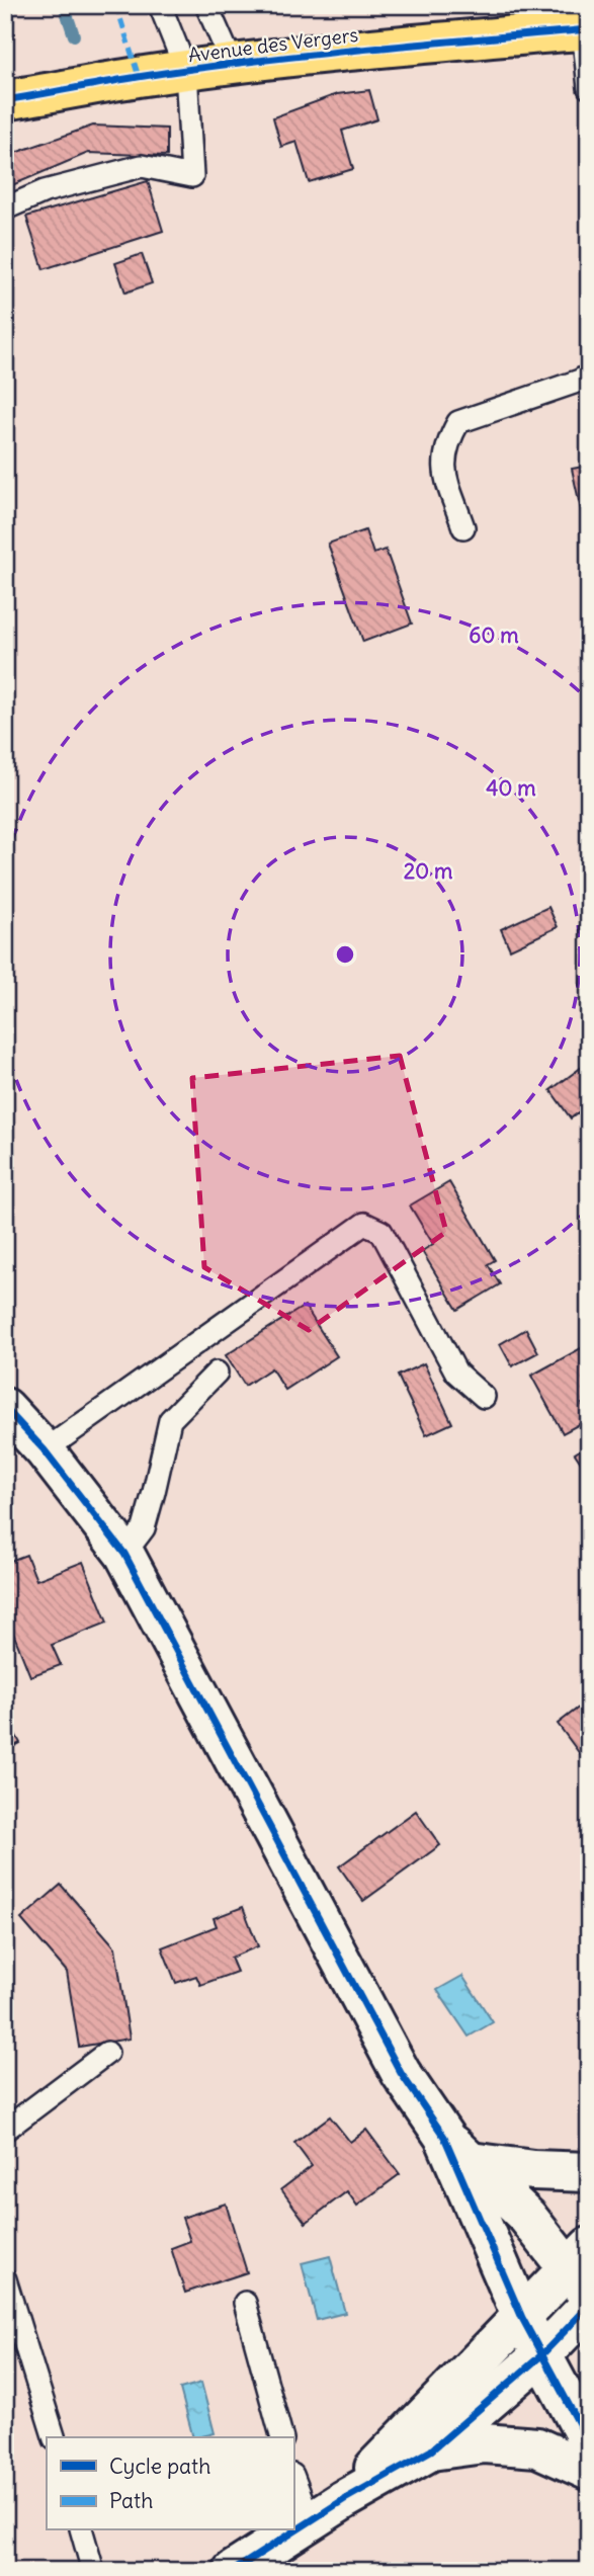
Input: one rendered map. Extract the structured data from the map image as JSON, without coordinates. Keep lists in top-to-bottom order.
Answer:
{
  "streets": {
    "main road": ["Avenue des Vergers"]
  },
  "legend": ["Cycle path", "Path"],
  "rings": ["60 m", "40 m", "20 m"]
}
